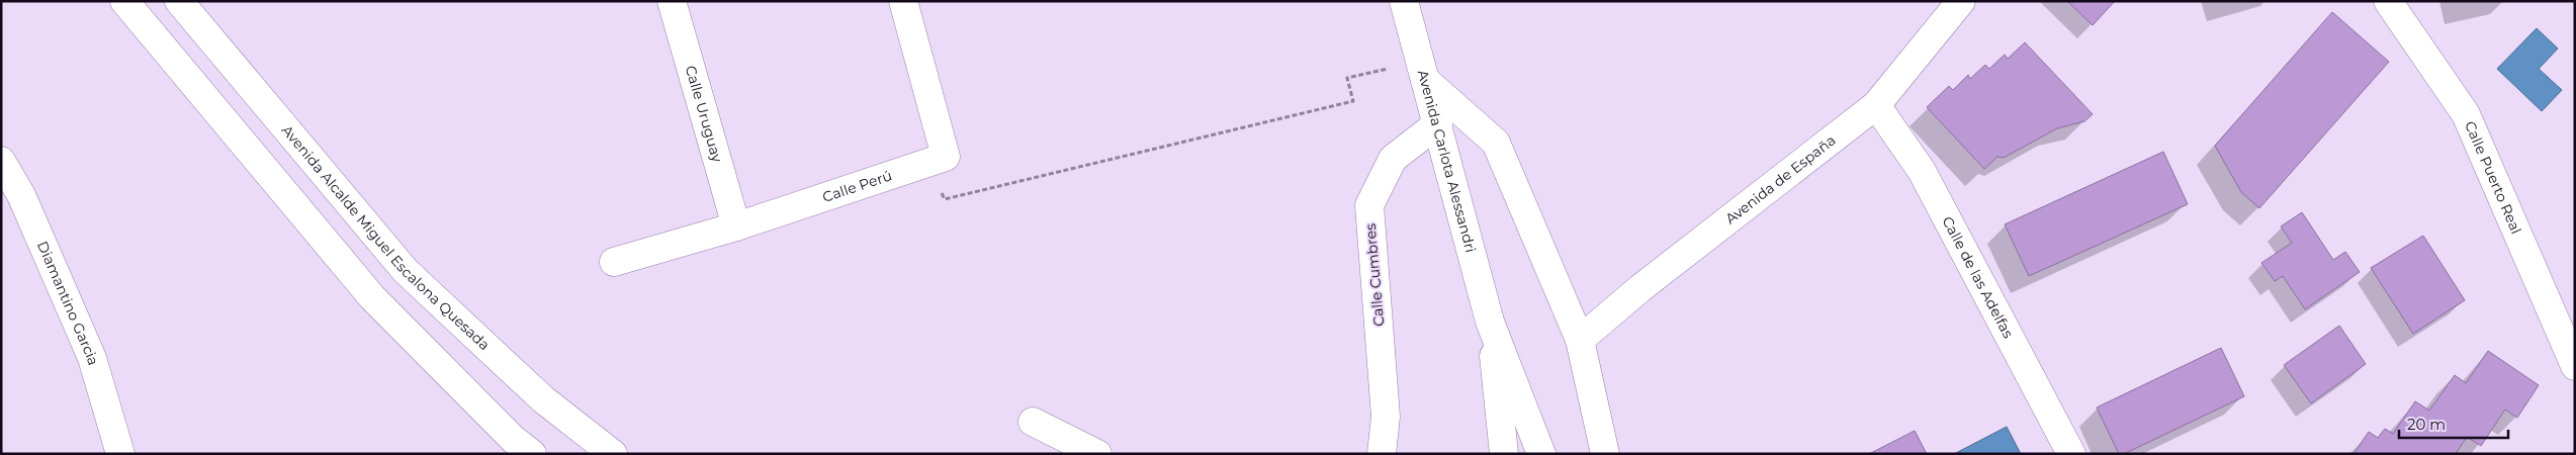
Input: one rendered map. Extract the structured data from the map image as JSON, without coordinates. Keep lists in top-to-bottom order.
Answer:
{
  "streets": {
    "street": [
      "Calle Uruguay",
      "Avenida Carlota Alessandri",
      "Calle Puerto Real",
      "Avenida de España",
      "Calle Perú",
      "Avenida Alcalde Miguel Escalona Quesada",
      "Calle Cumbres",
      "Calle de las Adelfas",
      "Diamantino Garcia"
    ]
  },
  "crossings": [
    ["Calle Uruguay", "Calle Perú"],
    ["Avenida Carlota Alessandri", "Calle Cumbres"],
    ["Avenida de España", "Calle de las Adelfas"]
  ],
  "scale_bar": "20 m"
}
